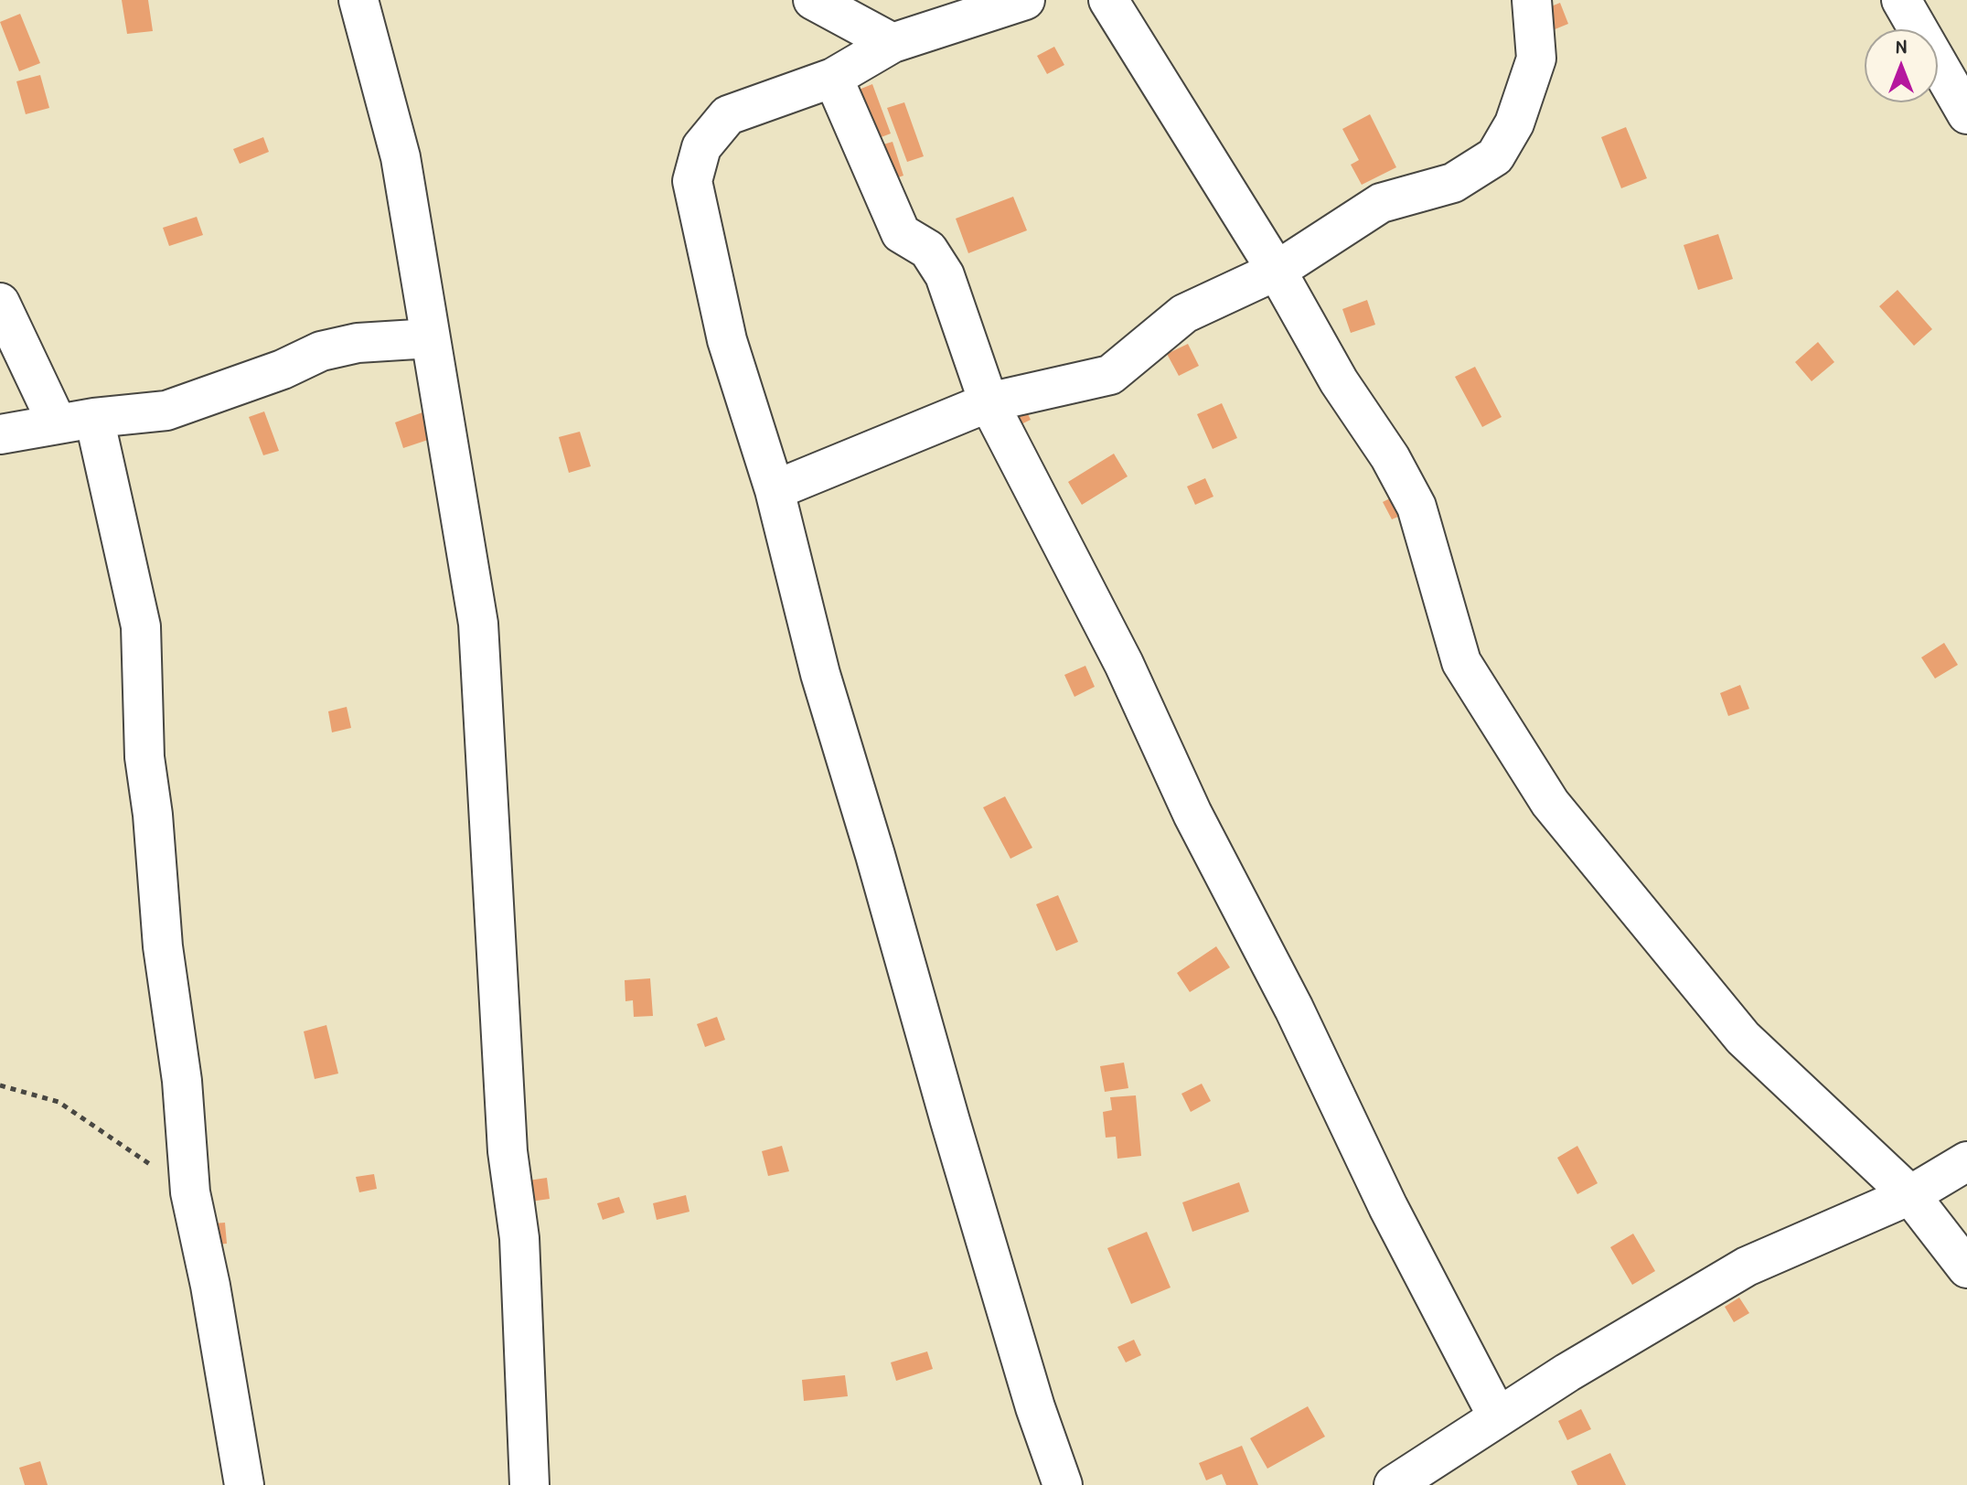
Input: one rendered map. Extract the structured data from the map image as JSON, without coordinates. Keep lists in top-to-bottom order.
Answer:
{
  "north": "top"
}
